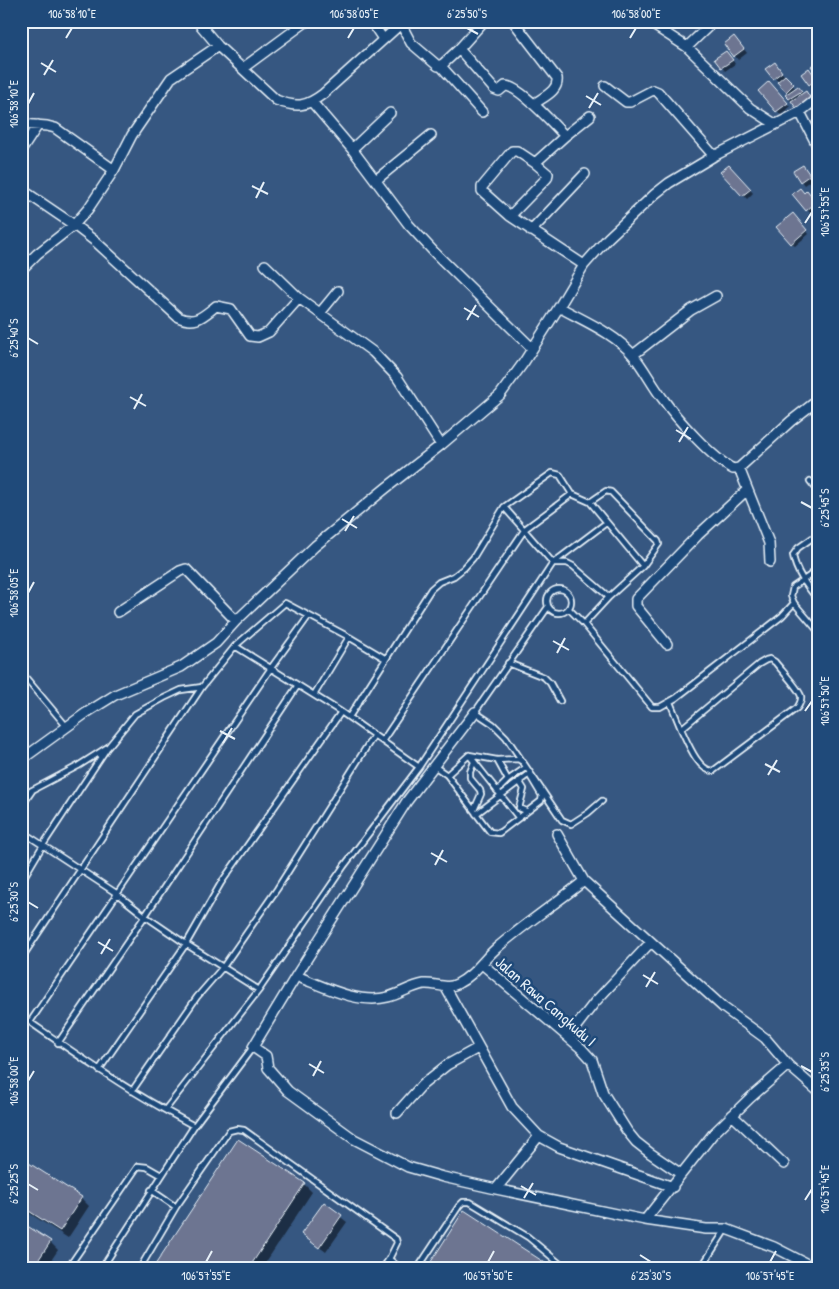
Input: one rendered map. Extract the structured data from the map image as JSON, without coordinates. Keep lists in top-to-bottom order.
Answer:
{
  "streets": {
    "street": ["Jalan Rawa Cangkudu I"]
  },
  "coordinates": [
    "106°58'10\"E",
    "106°58'05\"E",
    "6°25'50\"S",
    "106°58'00\"E",
    "106°57'55\"E",
    "6°25'40\"S",
    "6°25'45\"S",
    "106°57'50\"E",
    "6°25'30\"S",
    "6°25'35\"S",
    "6°25'25\"S",
    "106°57'45\"E"
  ]
}
